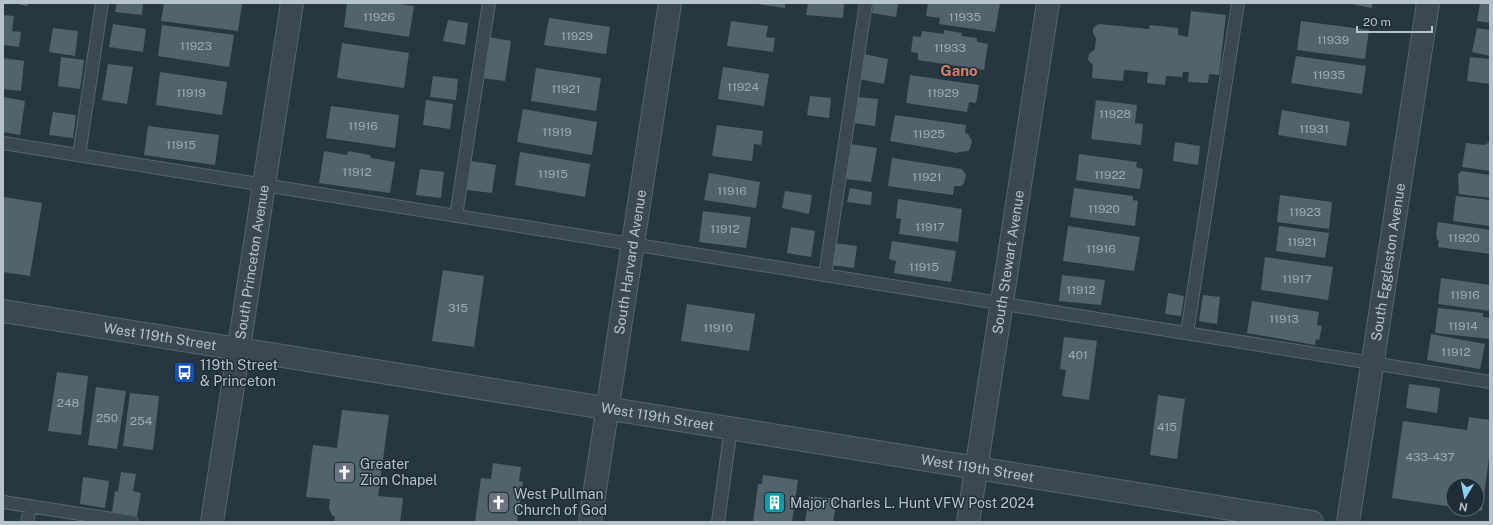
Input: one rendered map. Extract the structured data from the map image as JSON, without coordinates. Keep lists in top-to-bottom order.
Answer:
{
  "streets": {
    "street": [
      "South Princeton Avenue",
      "South Harvard Avenue",
      "South Stewart Avenue",
      "South Eggleston Avenue",
      "West 119th Street"
    ]
  },
  "crossings": [
    ["South Princeton Avenue", "West 119th Street"],
    ["South Harvard Avenue", "West 119th Street"],
    ["South Stewart Avenue", "West 119th Street"]
  ],
  "districts": ["Gano"],
  "places": {
    "bus stop": ["119th Street & Princeton"],
    "church": ["Greater Zion Chapel", "West Pullman Church of God"],
    "building": ["Major Charles L. Hunt VFW Post 2024"]
  },
  "house_numbers": [
    "11926",
    "11935",
    "11929",
    "11939",
    "11923",
    "11933",
    "11935",
    "11924",
    "11921",
    "11919",
    "11929",
    "11928",
    "11916",
    "11931",
    "11919",
    "11925",
    "11915",
    "11912",
    "11915",
    "11922",
    "11921",
    "11916",
    "11920",
    "11923",
    "11917",
    "11912",
    "11920",
    "11921",
    "11916",
    "11915",
    "11917",
    "11912",
    "11916",
    "315",
    "11913",
    "11914",
    "11910",
    "11912",
    "401",
    "248",
    "250",
    "254",
    "415",
    "433-437"
  ],
  "scale_bar": "20 m",
  "north": "bottom"
}
